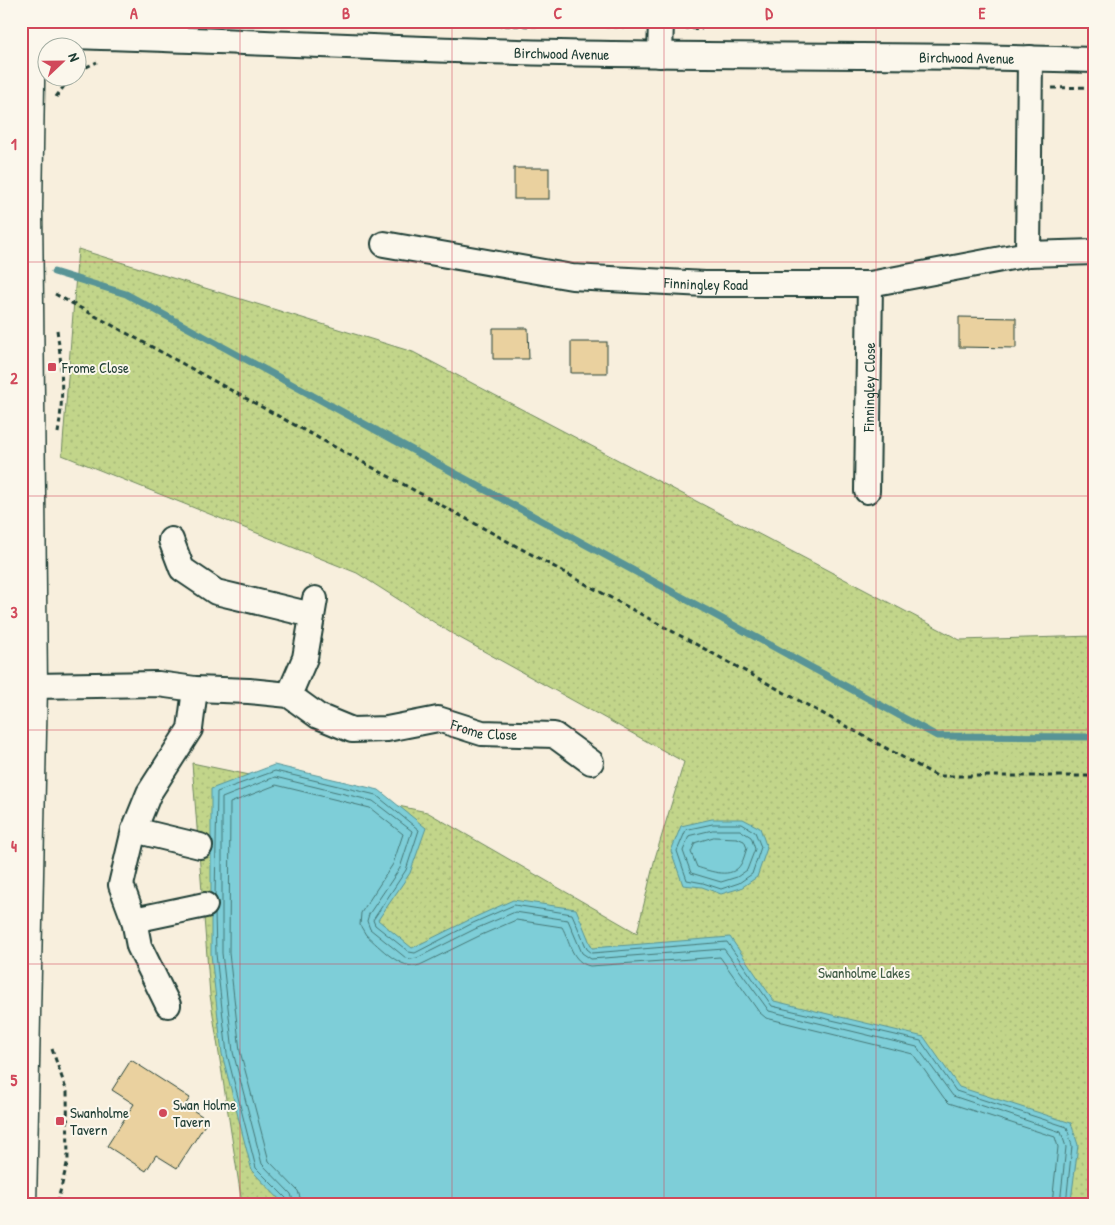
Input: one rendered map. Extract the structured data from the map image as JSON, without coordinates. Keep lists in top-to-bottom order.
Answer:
{
  "streets": {
    "street": [
      "Birchwood Avenue",
      "Finningley Road",
      "Finningley Close",
      "Frome Close"
    ]
  },
  "crossings": [
    ["Finningley Road", "Finningley Close"]
  ],
  "parks": ["Swanholme Lakes"],
  "places": {
    "transit": ["Frome Close", "Swanholme Tavern"],
    "other": ["Swan Holme Tavern"]
  },
  "north": "right",
  "grid": {
    "columns": [
      "A",
      "B",
      "C",
      "D",
      "E"
    ],
    "rows": [
      "1",
      "2",
      "3",
      "4",
      "5"
    ]
  }
}
